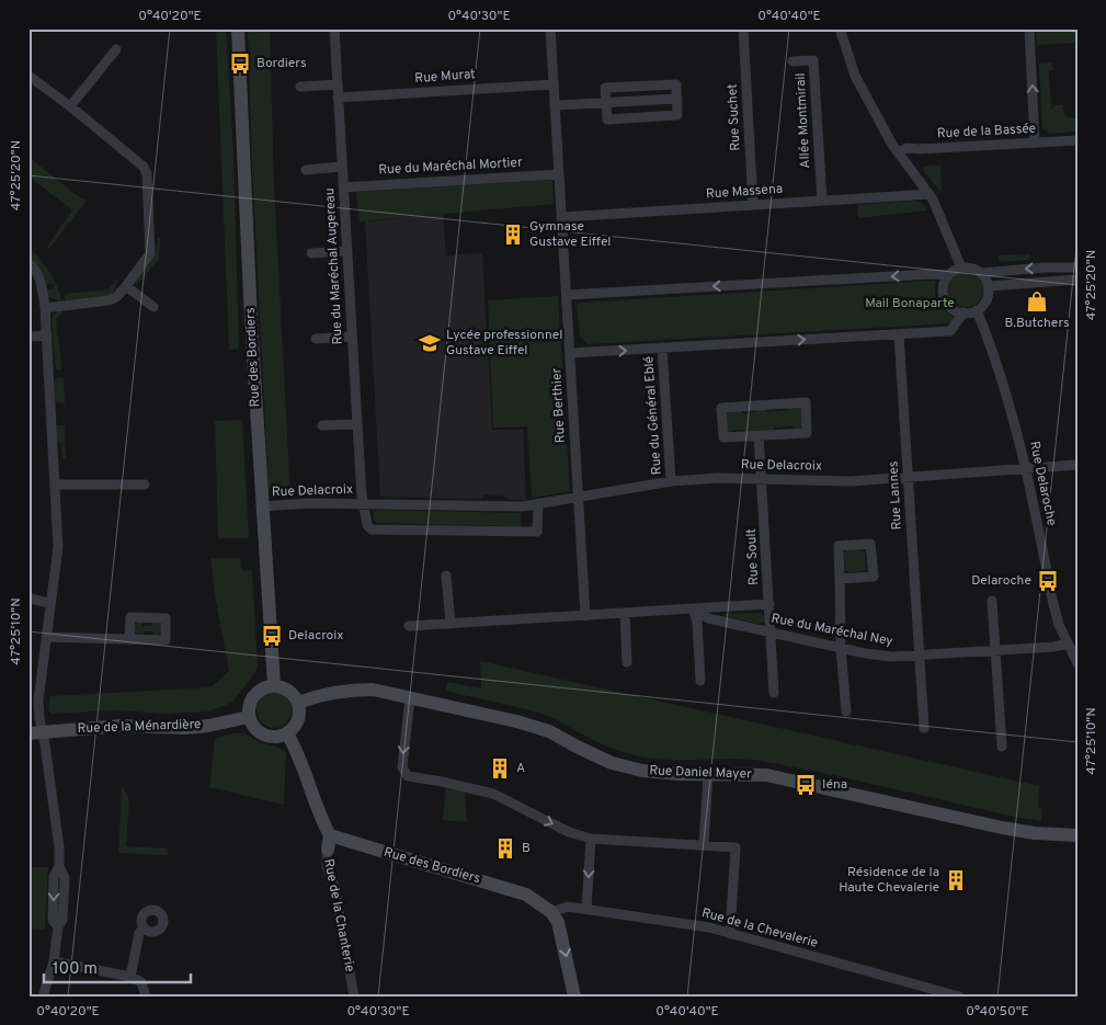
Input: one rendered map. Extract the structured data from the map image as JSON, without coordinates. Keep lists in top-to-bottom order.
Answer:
{
  "streets": {
    "main road": [
      "Rue des Bordiers",
      "Rue de la Ménardière",
      "Rue Daniel Mayer",
      "Rue de la Chanterie"
    ],
    "street": [
      "Rue Murat",
      "Rue Suchet",
      "Allée Montmirail",
      "Rue de la Bassée",
      "Rue du Maréchal Mortier",
      "Rue Massena",
      "Rue du Maréchal Augereau",
      "Rue Berthier",
      "Rue du Général Eblé",
      "Rue Delacroix",
      "Rue Delaroche",
      "Rue Lannes",
      "Rue Soult",
      "Rue du Maréchal Ney",
      "Rue de la Chevalerie"
    ]
  },
  "crossings": [
    ["Rue Murat", "Rue du Maréchal Augereau"],
    ["Rue Murat", "Rue Berthier"],
    ["Rue Suchet", "Rue Massena"],
    ["Allée Montmirail", "Rue Massena"],
    ["Rue du Maréchal Mortier", "Rue du Maréchal Augereau"],
    ["Rue du Maréchal Mortier", "Rue Berthier"],
    ["Rue Massena", "Rue Berthier"],
    ["Rue du Maréchal Augereau", "Rue Delacroix"],
    ["Rue des Bordiers", "Rue Delacroix"],
    ["Rue des Bordiers", "Rue de la Ménardière"],
    ["Rue des Bordiers", "Rue Daniel Mayer"],
    ["Rue des Bordiers", "Rue de la Chanterie"],
    ["Rue des Bordiers", "Rue de la Chevalerie"],
    ["Rue Berthier", "Rue Delacroix"],
    ["Rue Berthier", "Rue du Maréchal Ney"],
    ["Rue du Général Eblé", "Rue Delacroix"],
    ["Rue Delacroix", "Rue Delaroche"],
    ["Rue Delacroix", "Rue Lannes"],
    ["Rue Delacroix", "Rue Soult"],
    ["Rue Delaroche", "Rue du Maréchal Ney"],
    ["Rue Lannes", "Rue du Maréchal Ney"],
    ["Rue Soult", "Rue du Maréchal Ney"],
    ["Rue de la Ménardière", "Rue Daniel Mayer"]
  ],
  "parks": ["Mail Bonaparte"],
  "places": {
    "bus stop": [
      "Bordiers",
      "Delaroche",
      "Delacroix",
      "Iéna"
    ],
    "building": [
      "Gymnase Gustave Eiffel",
      "A",
      "B",
      "Résidence de la Haute Chevalerie"
    ],
    "shop": ["B.Butchers"],
    "school or university": ["Lycée professionnel Gustave Eiffel"]
  },
  "scale_bar": "100 m",
  "coordinates": [
    "0°40'20\"E",
    "0°40'30\"E",
    "0°40'40\"E",
    "47°25'20\"N",
    "47°25'10\"N",
    "0°40'50\"E"
  ]
}
